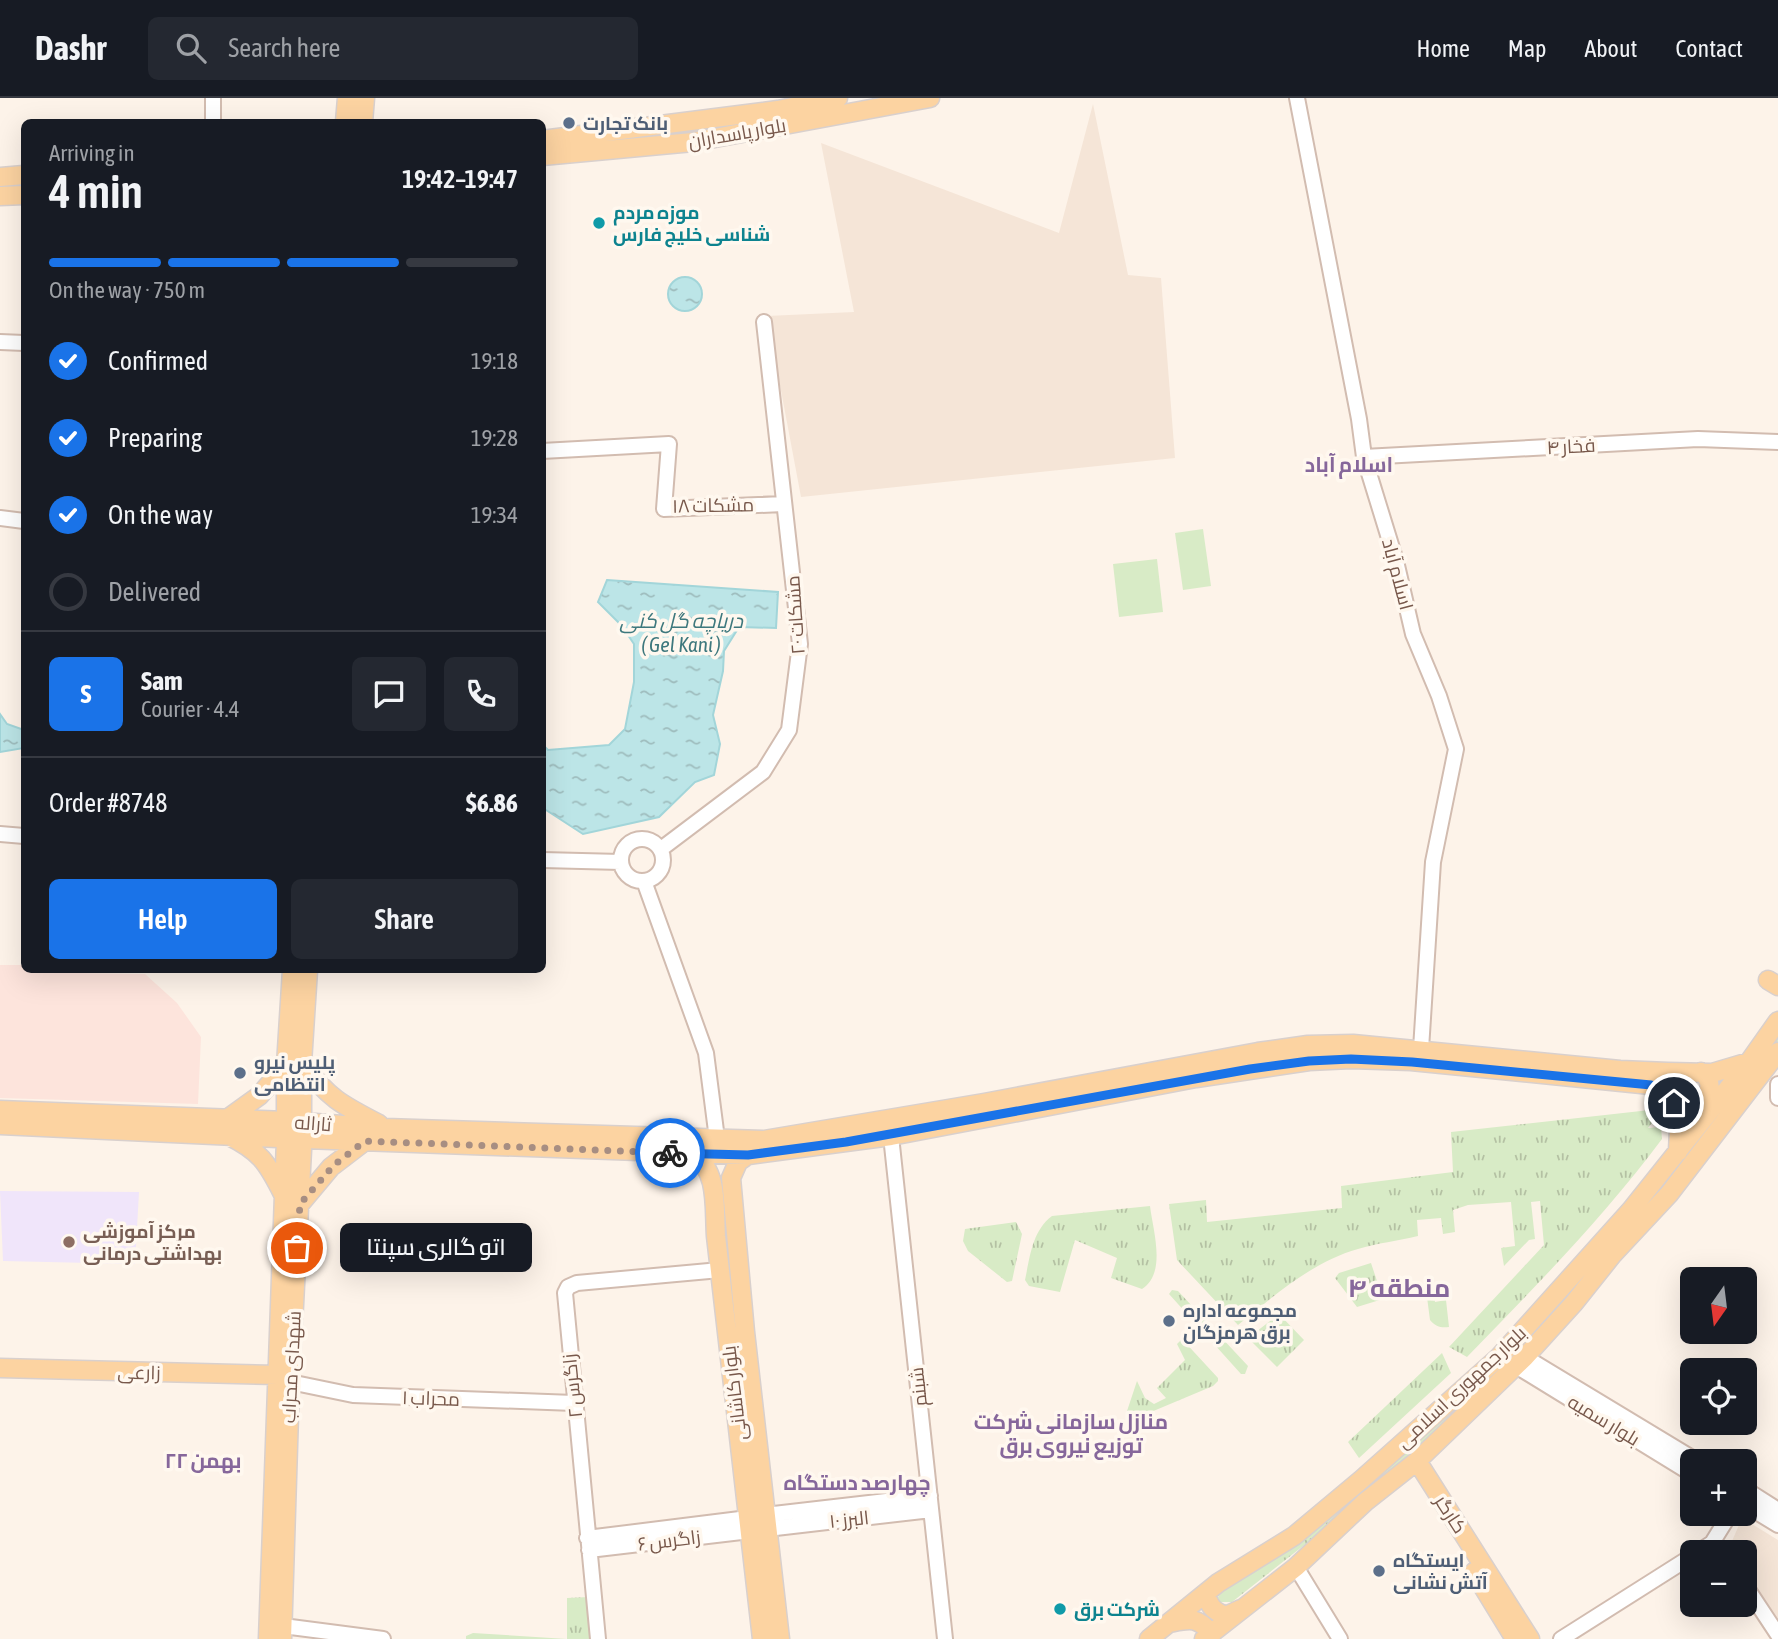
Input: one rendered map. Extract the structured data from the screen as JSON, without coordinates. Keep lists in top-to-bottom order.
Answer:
{
  "streets": {
    "main road": [
      "بلوار پاسداران",
      "ثاراله",
      "شهدای محراب",
      "زارعی",
      "بلوار جمهوری اسلامی",
      "بلوار کاشانی",
      "کارگر"
    ],
    "street": [
      "فخار ۴",
      "مشکات ۱۸",
      "اسلام آباد",
      "مشکات ۲۰",
      "زاگرس ۲",
      "شبنم",
      "محراب ۱",
      "بلوار سمیه",
      "البرز ۱۰",
      "زاگرس ۶"
    ]
  },
  "crossings": [
    ["فخار ۴", "اسلام آباد"],
    ["مشکات ۱۸", "مشکات ۲۰"],
    ["اسلام آباد", "ثاراله"],
    ["ثاراله", "شهدای محراب"],
    ["ثاراله", "شبنم"],
    ["ثاراله", "بلوار جمهوری اسلامی"],
    ["شهدای محراب", "زارعی"],
    ["شهدای محراب", "محراب ۱"],
    ["زارعی", "محراب ۱"],
    ["زاگرس ۲", "بلوار کاشانی"],
    ["زاگرس ۲", "محراب ۱"],
    ["زاگرس ۲", "زاگرس ۶"],
    ["شبنم", "البرز ۱۰"],
    ["بلوار جمهوری اسلامی", "بلوار سمیه"],
    ["بلوار جمهوری اسلامی", "کارگر"],
    ["بلوار کاشانی", "البرز ۱۰"],
    ["بلوار کاشانی", "زاگرس ۶"],
    ["البرز ۱۰", "زاگرس ۶"]
  ],
  "districts": [
    "اسلام آباد",
    "منطقه ۴",
    "منازل سازمانی شرکت توزیع نیروی برق",
    "۲۲ بهمن",
    "چهارصد دستگاه"
  ],
  "water": ["دریاچه گل کنی ( Gel Kani )"],
  "places": [
    "بانک تجارت",
    "موزه مردم شناسی خلیج فارس",
    "پلیس نیرو انتظامی",
    "مرکز آموزشی بهداشتی درمانی",
    "اتو گالری سپنتا",
    "مجموعه اداره برق هرمزگان",
    "ایستگاه آتش نشانی",
    "شرکت برق"
  ],
  "north": "bottom",
  "page": {
    "header": "Dashr",
    "search": "Search here",
    "nav": [
      "Home",
      "Map",
      "About",
      "Contact"
    ],
    "heading": ["4 min", "Arriving in", "19:42–19:47"],
    "panel": [
      "Sam",
      "Courier · 4.4",
      "Order #8748",
      "$6.86"
    ],
    "bar": "On the way · 750 m",
    "list": [
      ["Confirmed", "19:18"],
      ["Preparing", "19:28"],
      ["On the way", "19:34"],
      "Delivered"
    ],
    "round": "S",
    "buttons": ["Help", "Share"],
    "bubble": "اتو گالری سپنتا",
    "map_buttons": ["+", "−"]
  }
}
